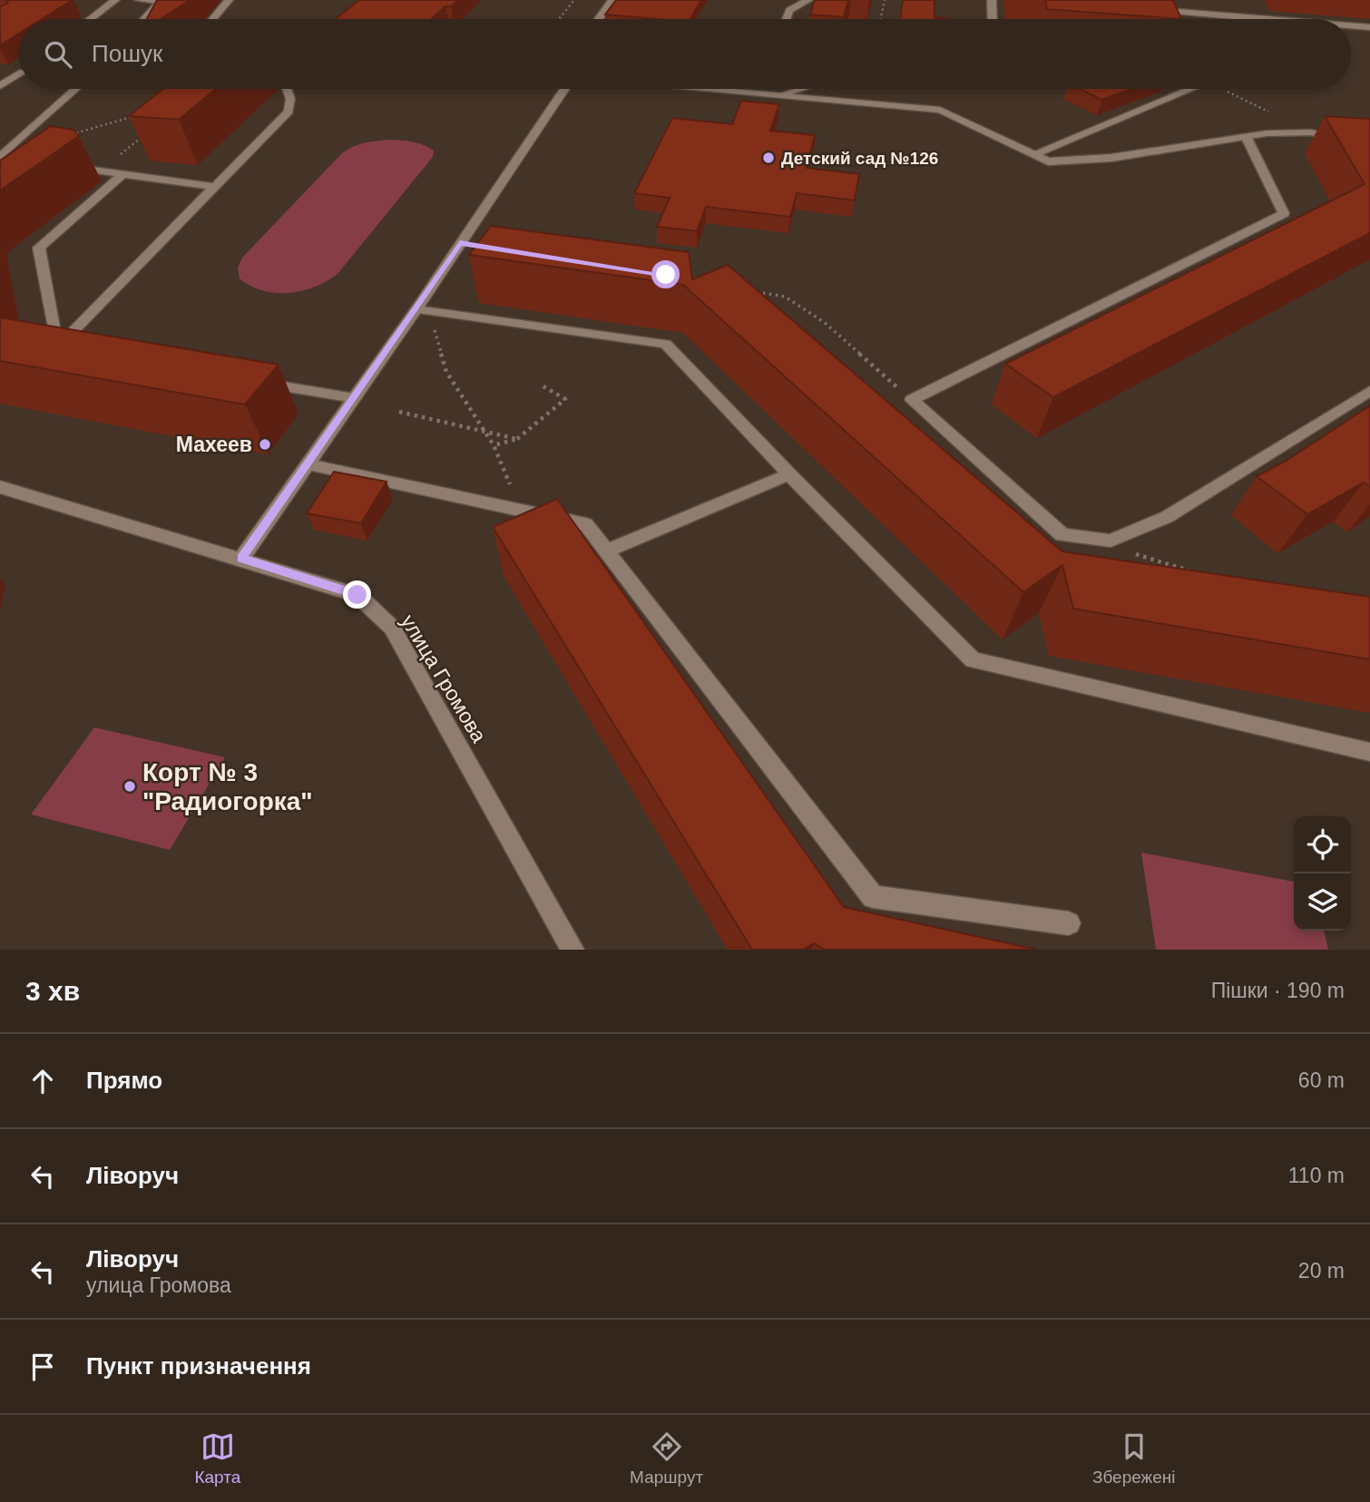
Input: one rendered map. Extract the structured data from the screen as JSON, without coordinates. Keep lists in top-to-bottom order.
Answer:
{
  "streets": {
    "street": ["улица Громова"]
  },
  "places": ["Детский сад №126", "Махеев", "Корт № 3 \"Радиогорка\""],
  "page": {
    "search": "Пошук",
    "heading": ["3 хв", "Пішки · 190 m"],
    "list": [
      ["Прямо", "60 m"],
      ["Ліворуч", "110 m"],
      ["Ліворуч", "улица Громова", "20 m"],
      "Пункт призначення"
    ],
    "nav": ["Карта", "Маршрут", "Збережені"]
  }
}
